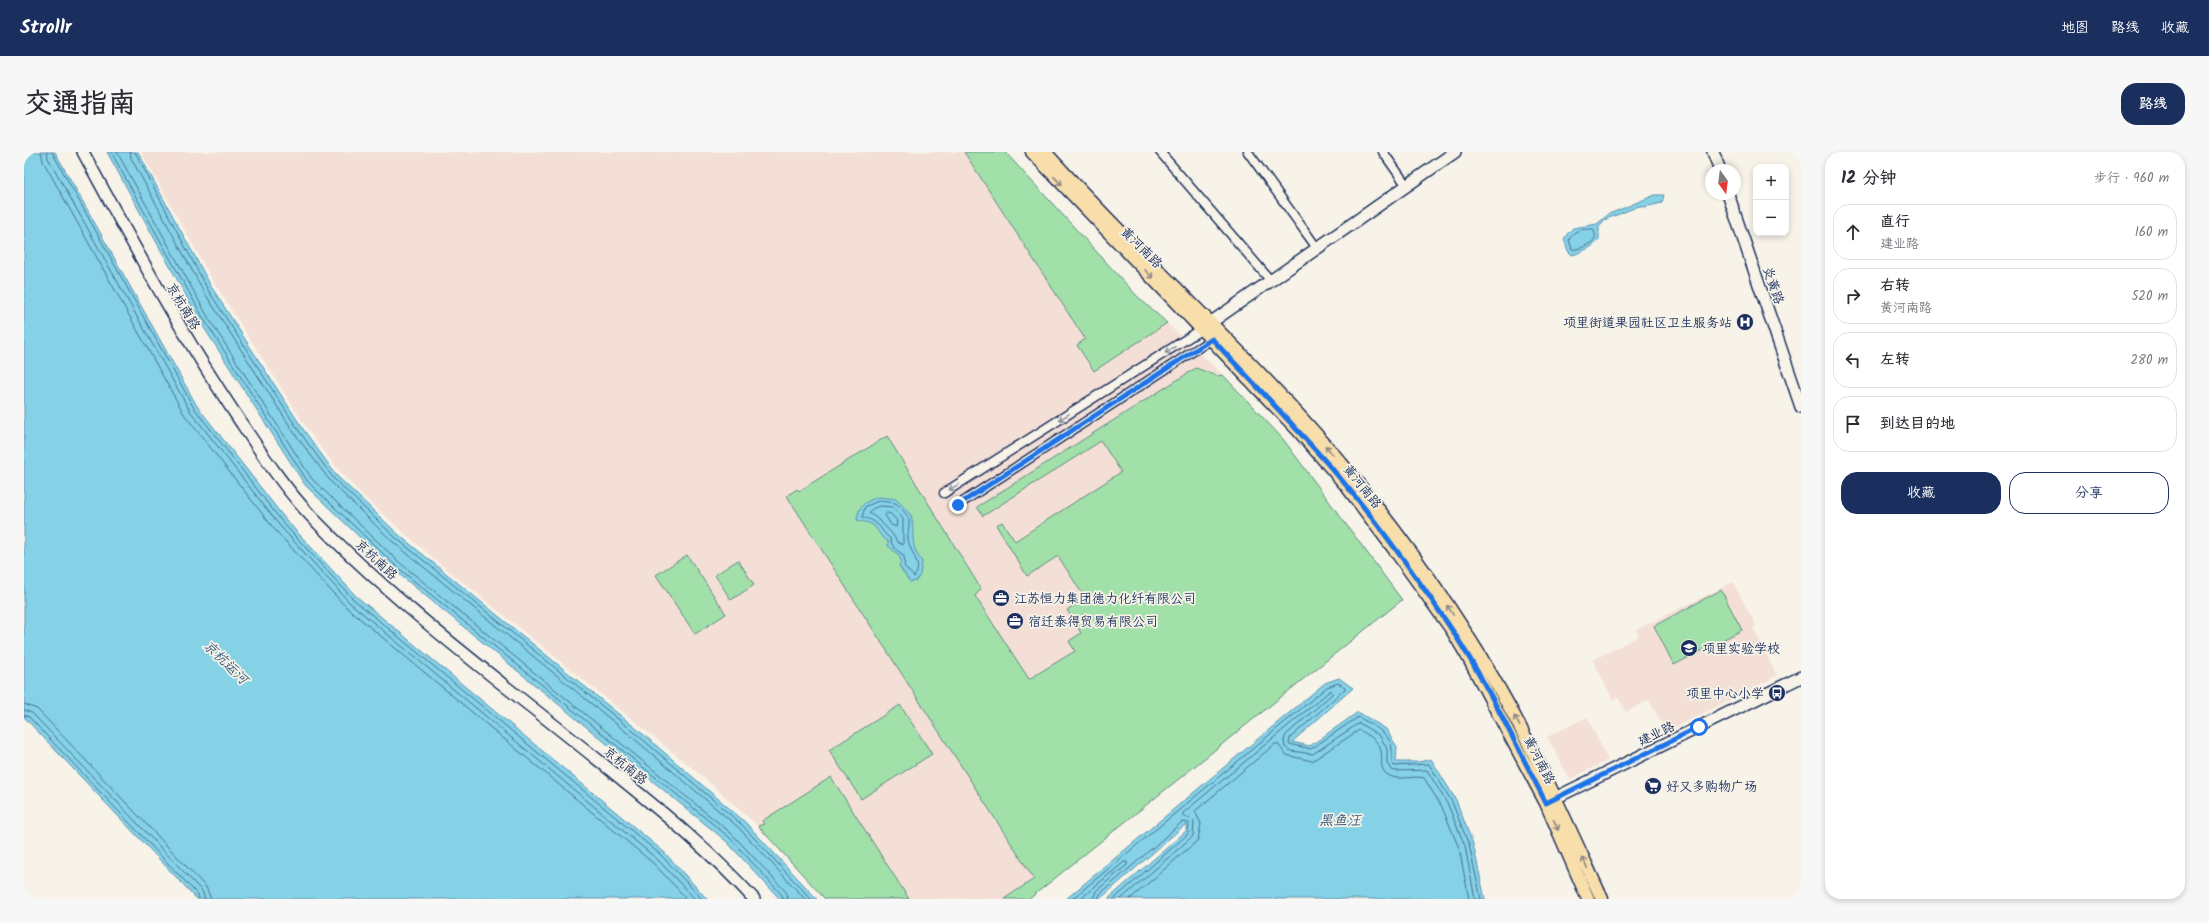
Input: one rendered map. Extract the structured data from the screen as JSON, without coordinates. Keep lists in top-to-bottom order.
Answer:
{
  "streets": {
    "main road": ["黄河南路"],
    "street": ["炎黄路", "京杭南路", "建业路"]
  },
  "crossings": [
    ["黄河南路", "建业路"]
  ],
  "water": ["京杭运河", "黑鱼汪"],
  "places": {
    "hospital": ["项里街道果园社区卫生服务站"],
    "office": ["江苏恒力集团德力化纤有限公司", "宿迁泰得贸易有限公司"],
    "school or university": ["项里实验学校"],
    "bus stop": ["项里中心小学"],
    "supermarket": ["好又多购物广场"]
  },
  "north": "bottom",
  "page": {
    "header": "Strollr",
    "nav": ["地图", "路线", "收藏"],
    "title": "交通指南",
    "buttons": [
      "路线",
      ["收藏", "分享"]
    ],
    "heading": ["12 分钟", "步行 · 960 m"],
    "map_buttons": ["+", "−"],
    "list": [
      ["直行", "建业路", "160 m"],
      ["右转", "黄河南路", "520 m"],
      ["左转", "280 m"],
      "到达目的地"
    ]
  }
}
